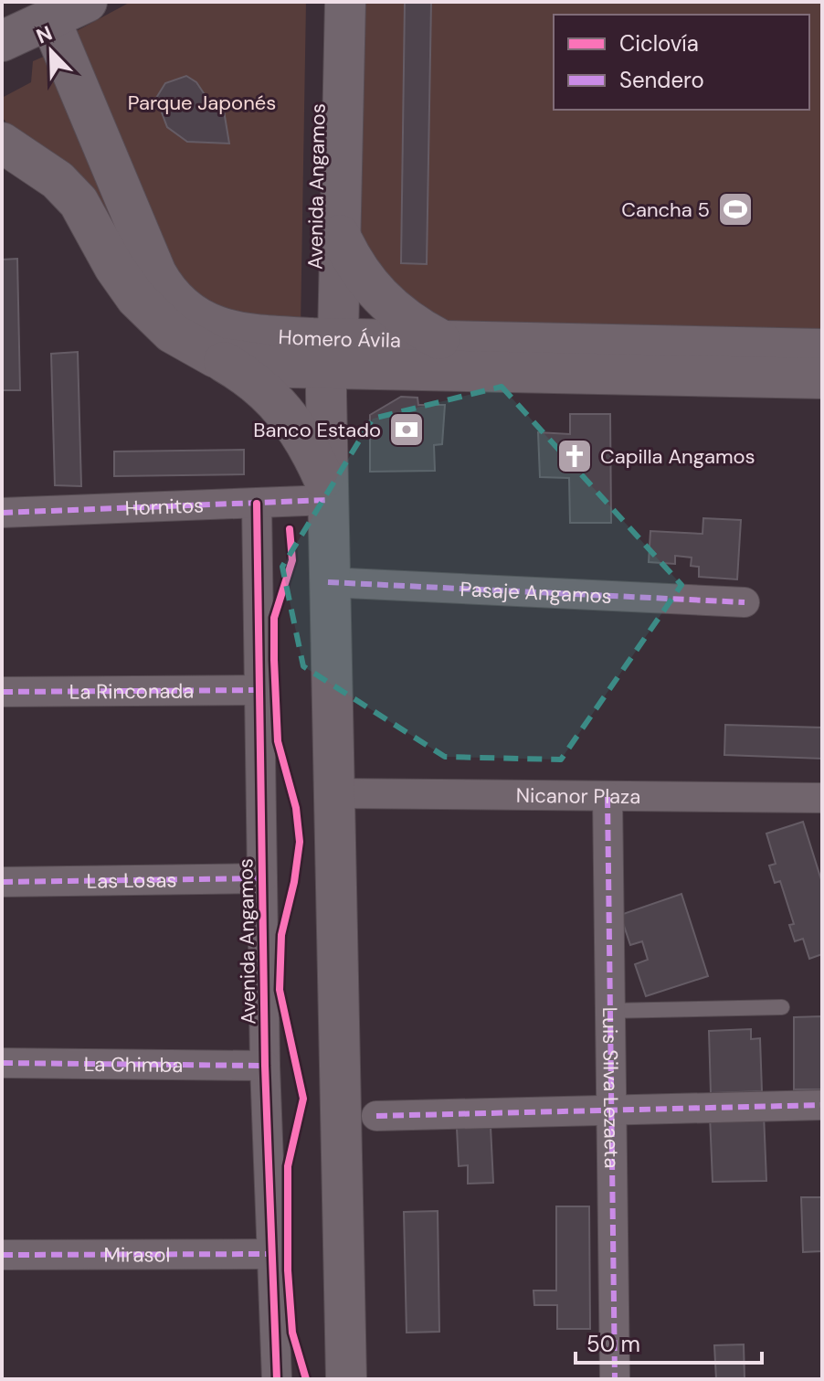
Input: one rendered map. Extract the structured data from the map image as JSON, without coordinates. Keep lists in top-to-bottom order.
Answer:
{
  "streets": {
    "main road": ["Avenida Angamos", "Homero Ávila"],
    "street": [
      "Hornitos",
      "Pasaje Angamos",
      "La Rinconada",
      "Nicanor Plaza",
      "Las Losas",
      "La Chimba",
      "Luis Silva Lezaeta",
      "Mirasol"
    ]
  },
  "crossings": [
    ["Avenida Angamos", "Homero Ávila"],
    ["Avenida Angamos", "Hornitos"],
    ["Avenida Angamos", "Pasaje Angamos"],
    ["Avenida Angamos", "La Rinconada"],
    ["Avenida Angamos", "Nicanor Plaza"],
    ["Avenida Angamos", "Las Losas"],
    ["Avenida Angamos", "La Chimba"],
    ["Avenida Angamos", "Mirasol"],
    ["Nicanor Plaza", "Luis Silva Lezaeta"]
  ],
  "parks": ["Parque Japonés"],
  "places": {
    "sports": ["Cancha 5"],
    "bank": ["Banco Estado"],
    "church": ["Capilla Angamos"]
  },
  "legend": ["Ciclovía", "Sendero"],
  "scale_bar": "50 m",
  "north": "top left"
}
